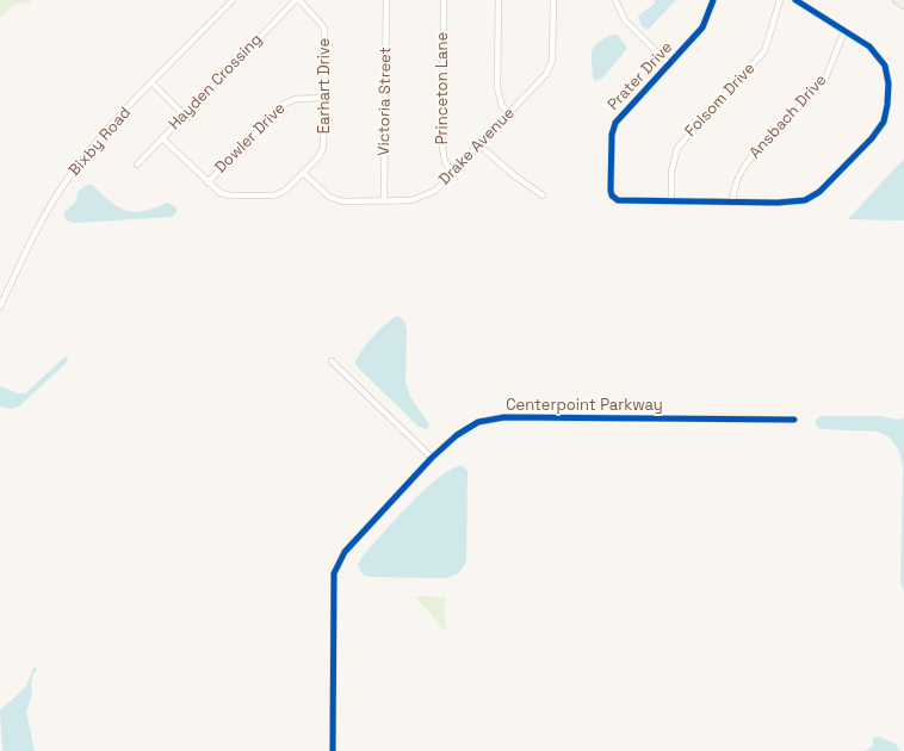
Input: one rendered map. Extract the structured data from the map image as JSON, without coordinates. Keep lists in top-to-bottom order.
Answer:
{
  "streets": {
    "street": [
      "Prater Drive",
      "Hayden Crossing",
      "Earhart Drive",
      "Princeton Lane",
      "Folsom Drive",
      "Victoria Street",
      "Ansbach Drive",
      "Dowler Drive",
      "Bixby Road",
      "Drake Avenue",
      "Centerpoint Parkway"
    ]
  },
  "crossings": [
    ["Prater Drive", "Folsom Drive"],
    ["Hayden Crossing", "Earhart Drive"],
    ["Earhart Drive", "Dowler Drive"],
    ["Earhart Drive", "Drake Avenue"],
    ["Princeton Lane", "Drake Avenue"],
    ["Victoria Street", "Drake Avenue"]
  ]
}
